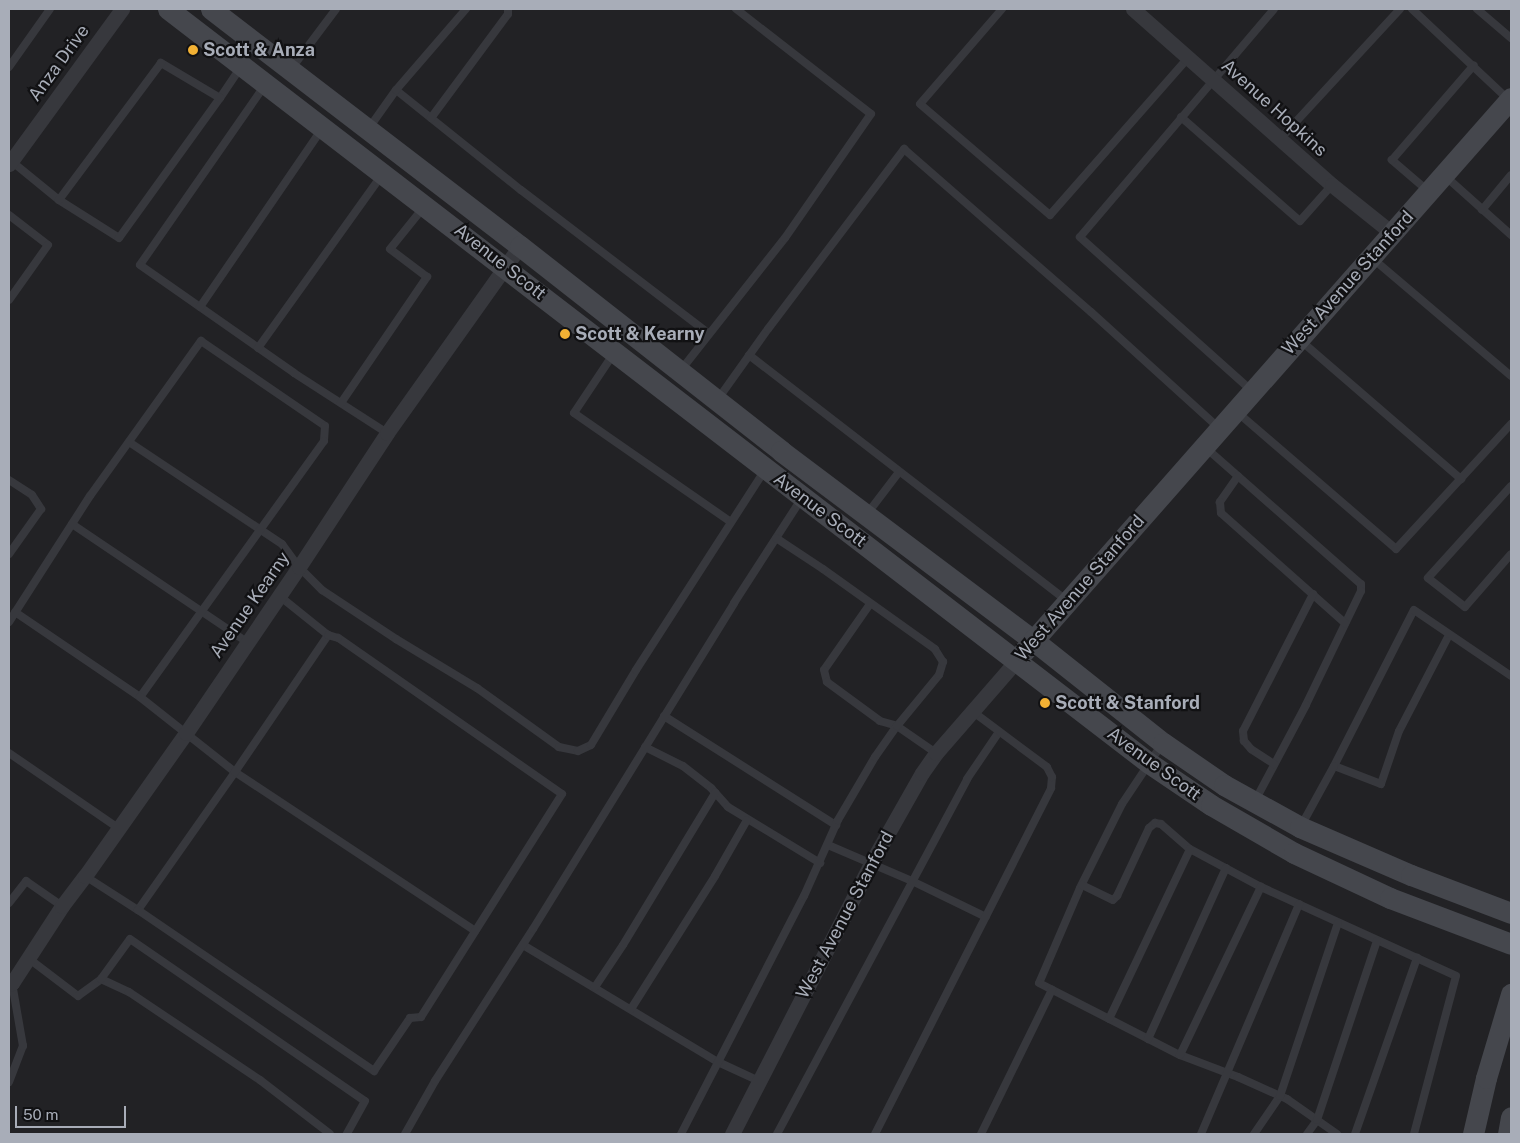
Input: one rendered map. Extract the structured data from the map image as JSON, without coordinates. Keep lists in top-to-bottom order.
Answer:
{
  "streets": {
    "main road": ["Avenue Scott", "West Avenue Stanford"],
    "street": ["Anza Drive", "Avenue Hopkins", "Avenue Kearny"]
  },
  "crossings": [
    ["Avenue Hopkins", "West Avenue Stanford"],
    ["Avenue Scott", "West Avenue Stanford"],
    ["Avenue Scott", "Avenue Kearny"]
  ],
  "places": ["Scott & Anza", "Scott & Kearny", "Scott & Stanford"],
  "scale_bar": "50 m"
}
